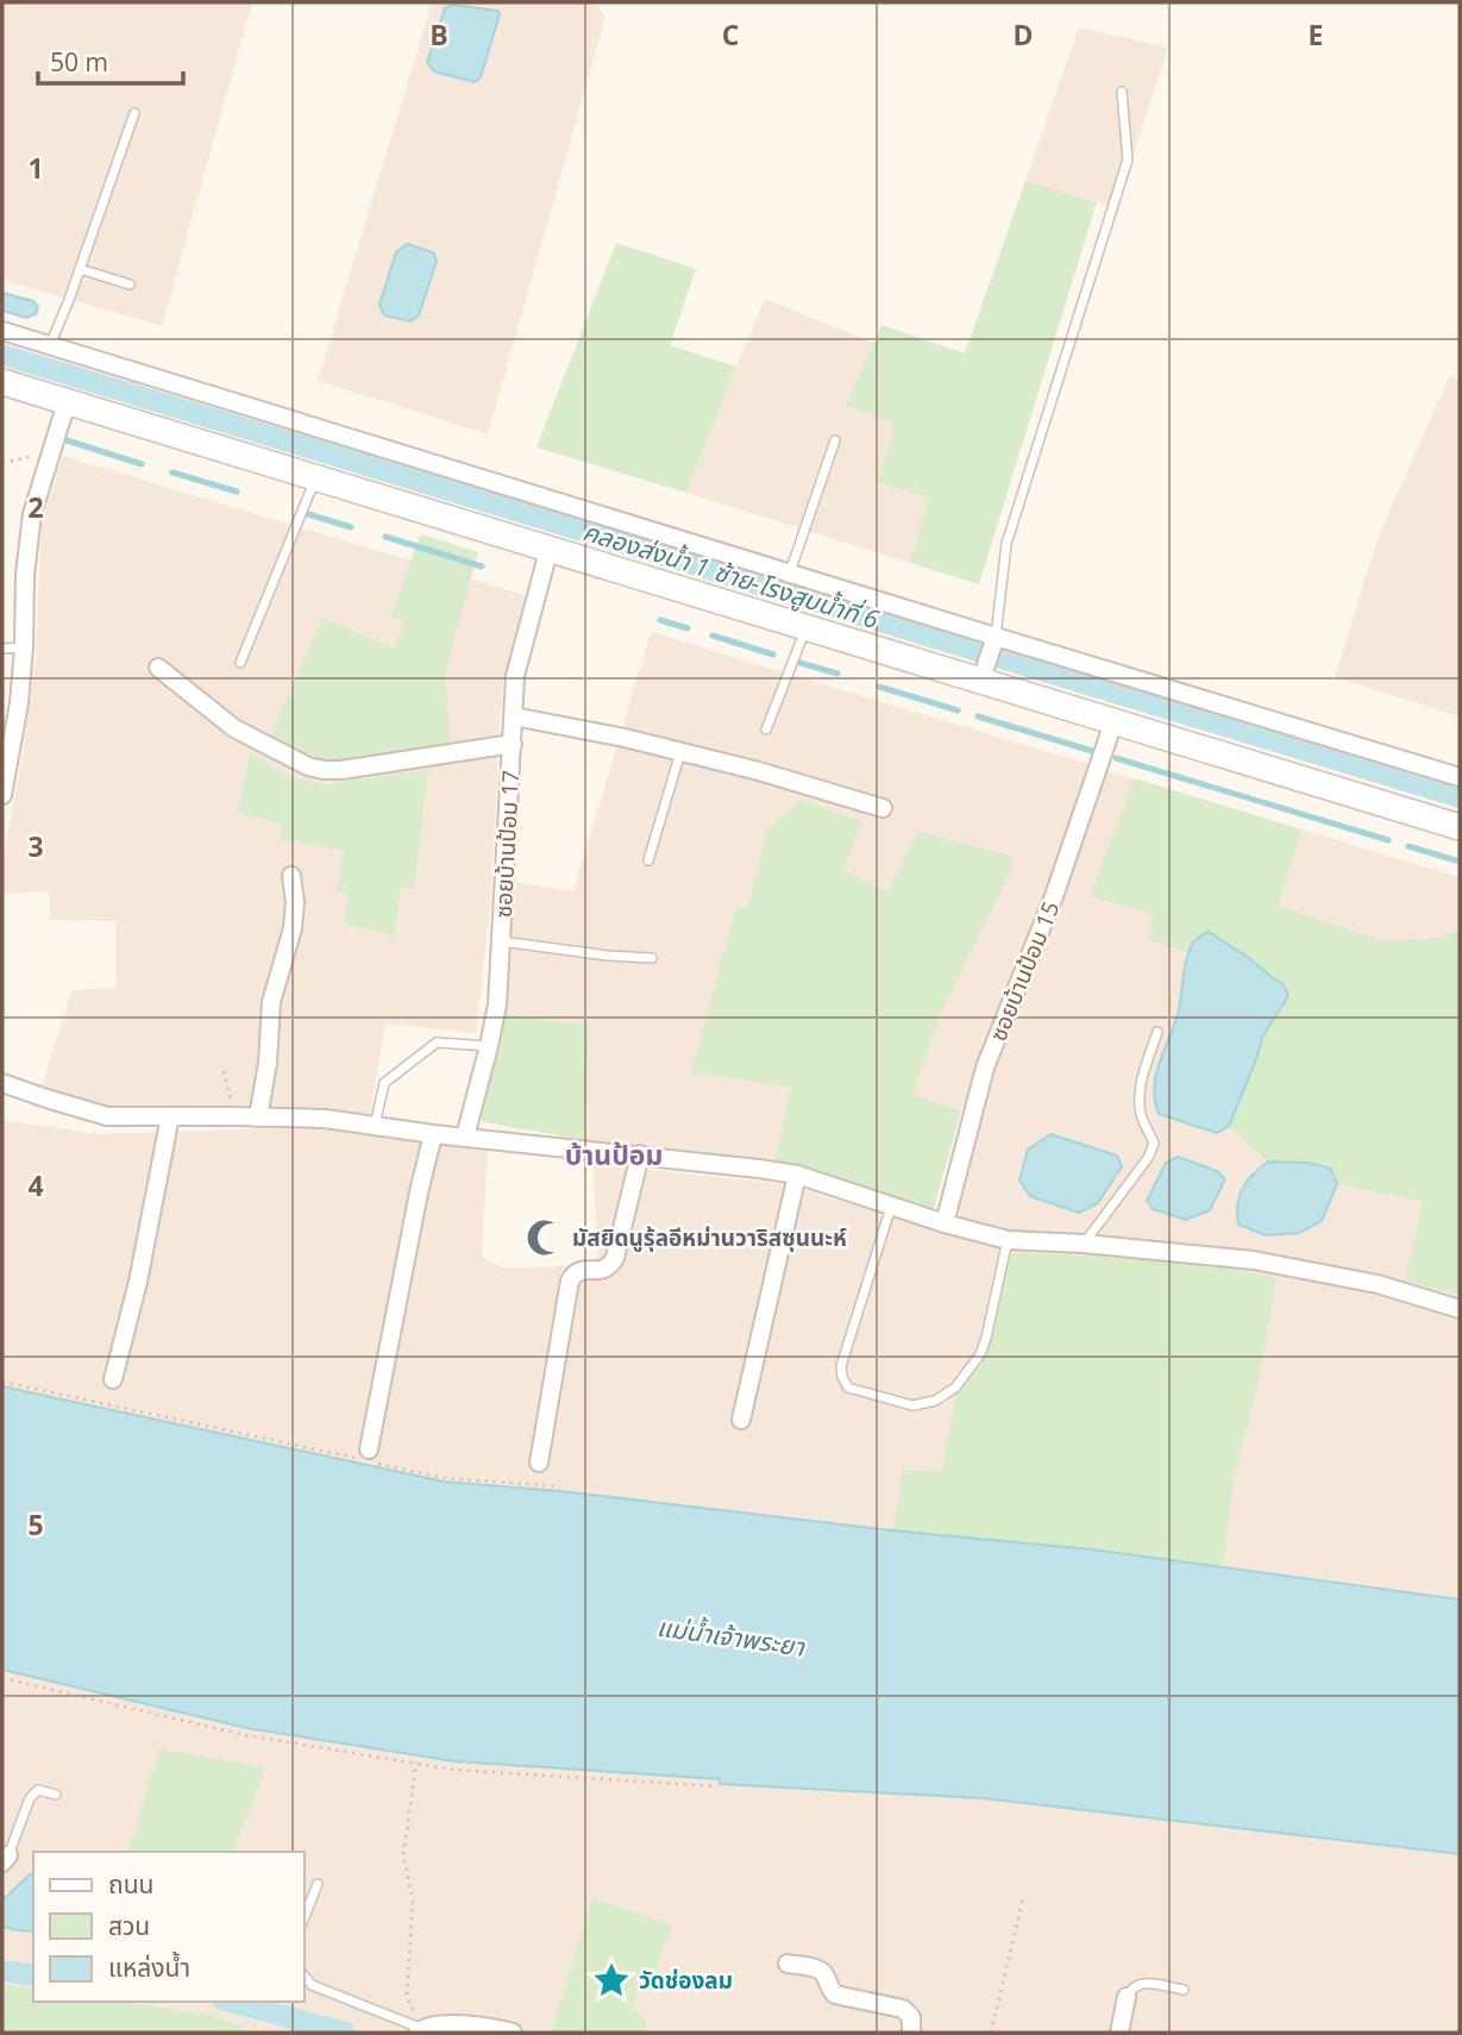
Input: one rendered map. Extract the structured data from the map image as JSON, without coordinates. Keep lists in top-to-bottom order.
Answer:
{
  "streets": {
    "street": ["ซอยบ้านป้อม 17", "ซอยบ้านป้อม 15"]
  },
  "districts": ["บ้านป้อม"],
  "water": ["คลองส่งน้ำ 1 ซ้าย-โรงสูบน้ำที่ 6", "แม่น้ำเจ้าพระยา"],
  "places": {
    "mosque": ["มัสยิดนูรุ้ลอีหม่านวาริสซุนนะห์"],
    "place": ["วัดช่องลม"]
  },
  "legend": ["ถนน", "สวน", "แหล่งน้ำ"],
  "scale_bar": "50 m",
  "grid": {
    "columns": [
      "B",
      "C",
      "D",
      "E"
    ],
    "rows": [
      "1",
      "2",
      "3",
      "4",
      "5"
    ]
  }
}
